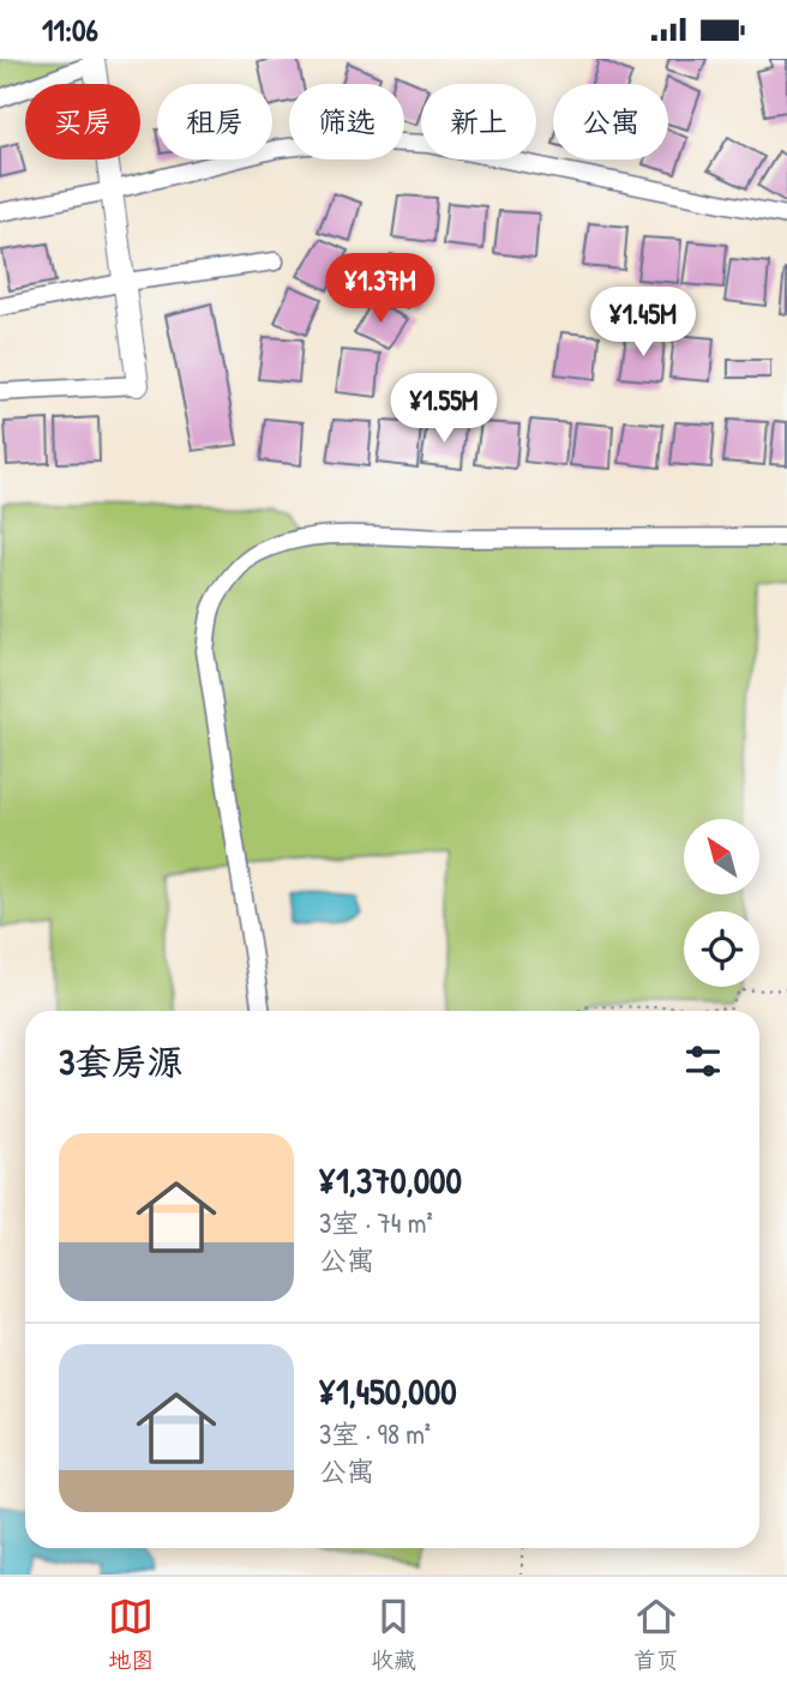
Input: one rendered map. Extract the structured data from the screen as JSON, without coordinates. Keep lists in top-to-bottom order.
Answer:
{
  "north": "top left",
  "page": {
    "status": "11:06",
    "chip": [
      "买房",
      "租房",
      "筛选",
      "新上",
      "公寓"
    ],
    "price": ["¥1.37M", "¥1.45M", "¥1.55M"],
    "heading": "3套房源",
    "list": [
      {
        "name": "¥1,370,000",
        "note": "3室 · 74 m² · 公寓"
      },
      {
        "name": "¥1,450,000",
        "note": "3室 · 98 m² · 公寓"
      }
    ],
    "tabs": ["地图", "收藏", "首页"]
  }
}
